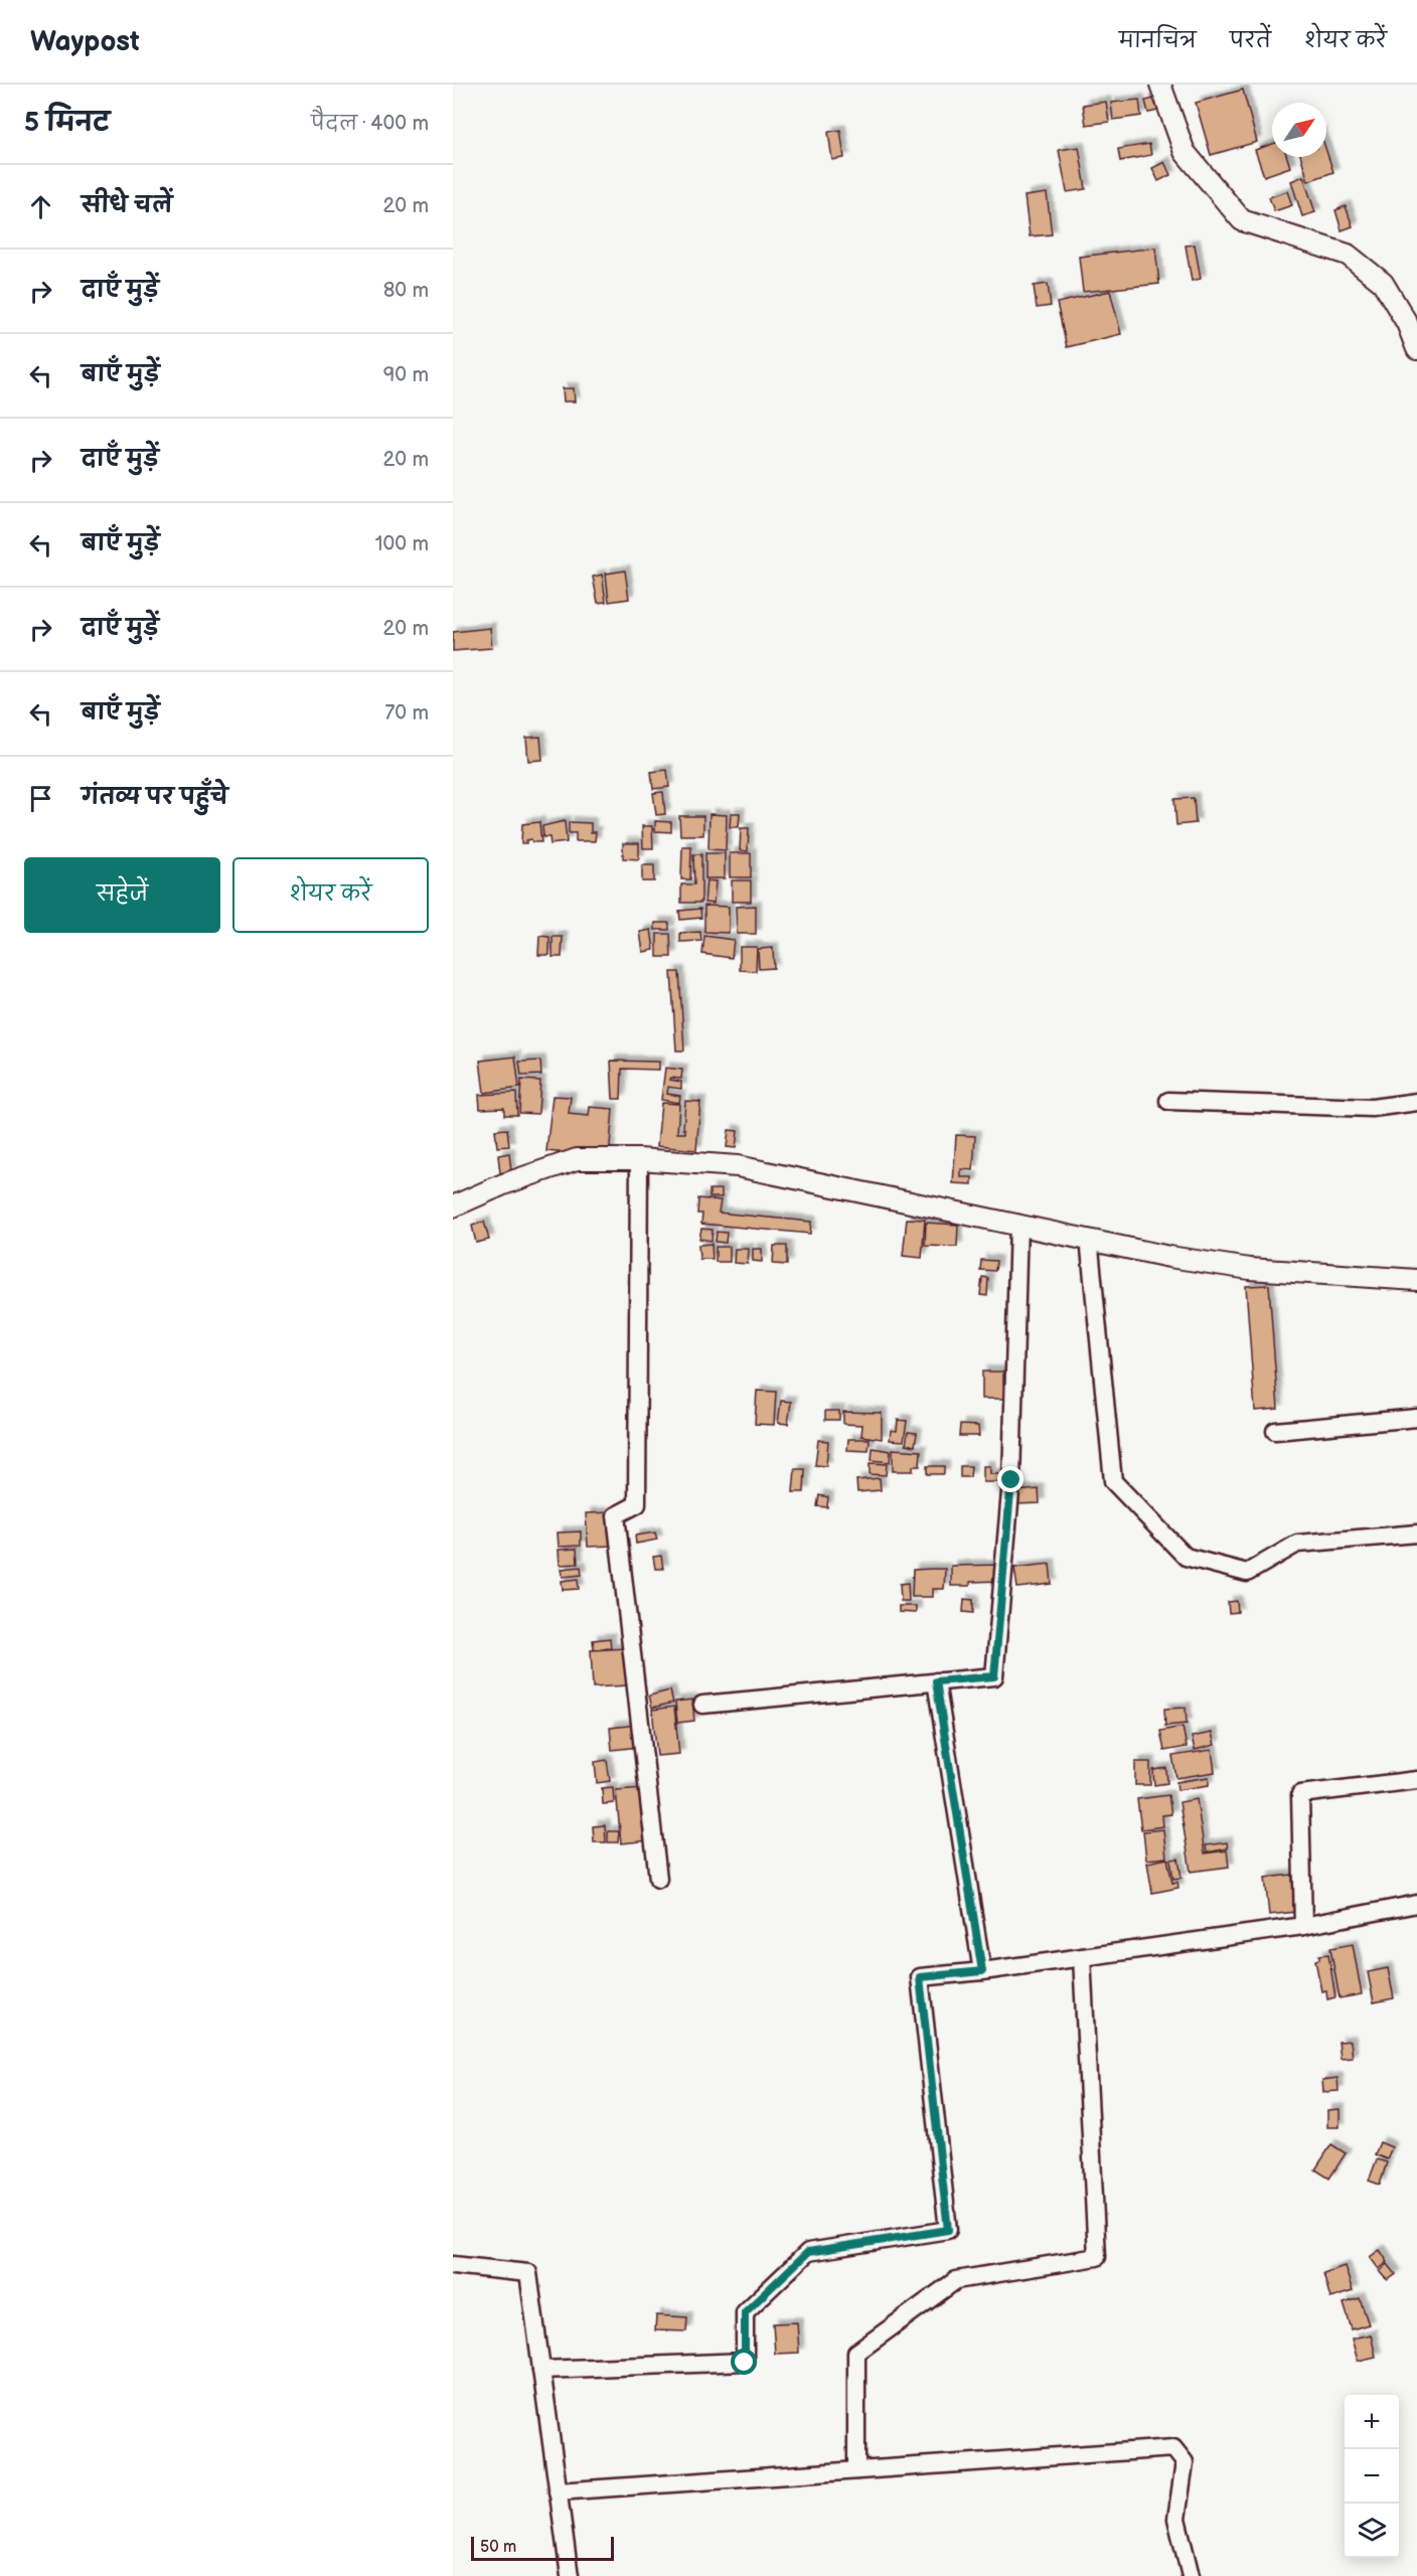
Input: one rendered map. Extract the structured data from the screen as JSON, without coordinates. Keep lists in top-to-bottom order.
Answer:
{
  "scale_bar": "50 m",
  "north": "top right",
  "page": {
    "header": "Waypost",
    "nav": ["मानचित्र", "परतें", "शेयर करें"],
    "heading": ["5 मिनट", "पैदल · 400 m"],
    "list": [
      ["सीधे चलें", "20 m"],
      ["दाएँ मुड़ें", "80 m"],
      ["बाएँ मुड़ें", "90 m"],
      ["दाएँ मुड़ें", "20 m"],
      ["बाएँ मुड़ें", "100 m"],
      ["दाएँ मुड़ें", "20 m"],
      ["बाएँ मुड़ें", "70 m"],
      "गंतव्य पर पहुँचे"
    ],
    "buttons": ["सहेजें", "शेयर करें"],
    "map_buttons": ["+", "−"],
    "scale": "50 m"
  }
}
